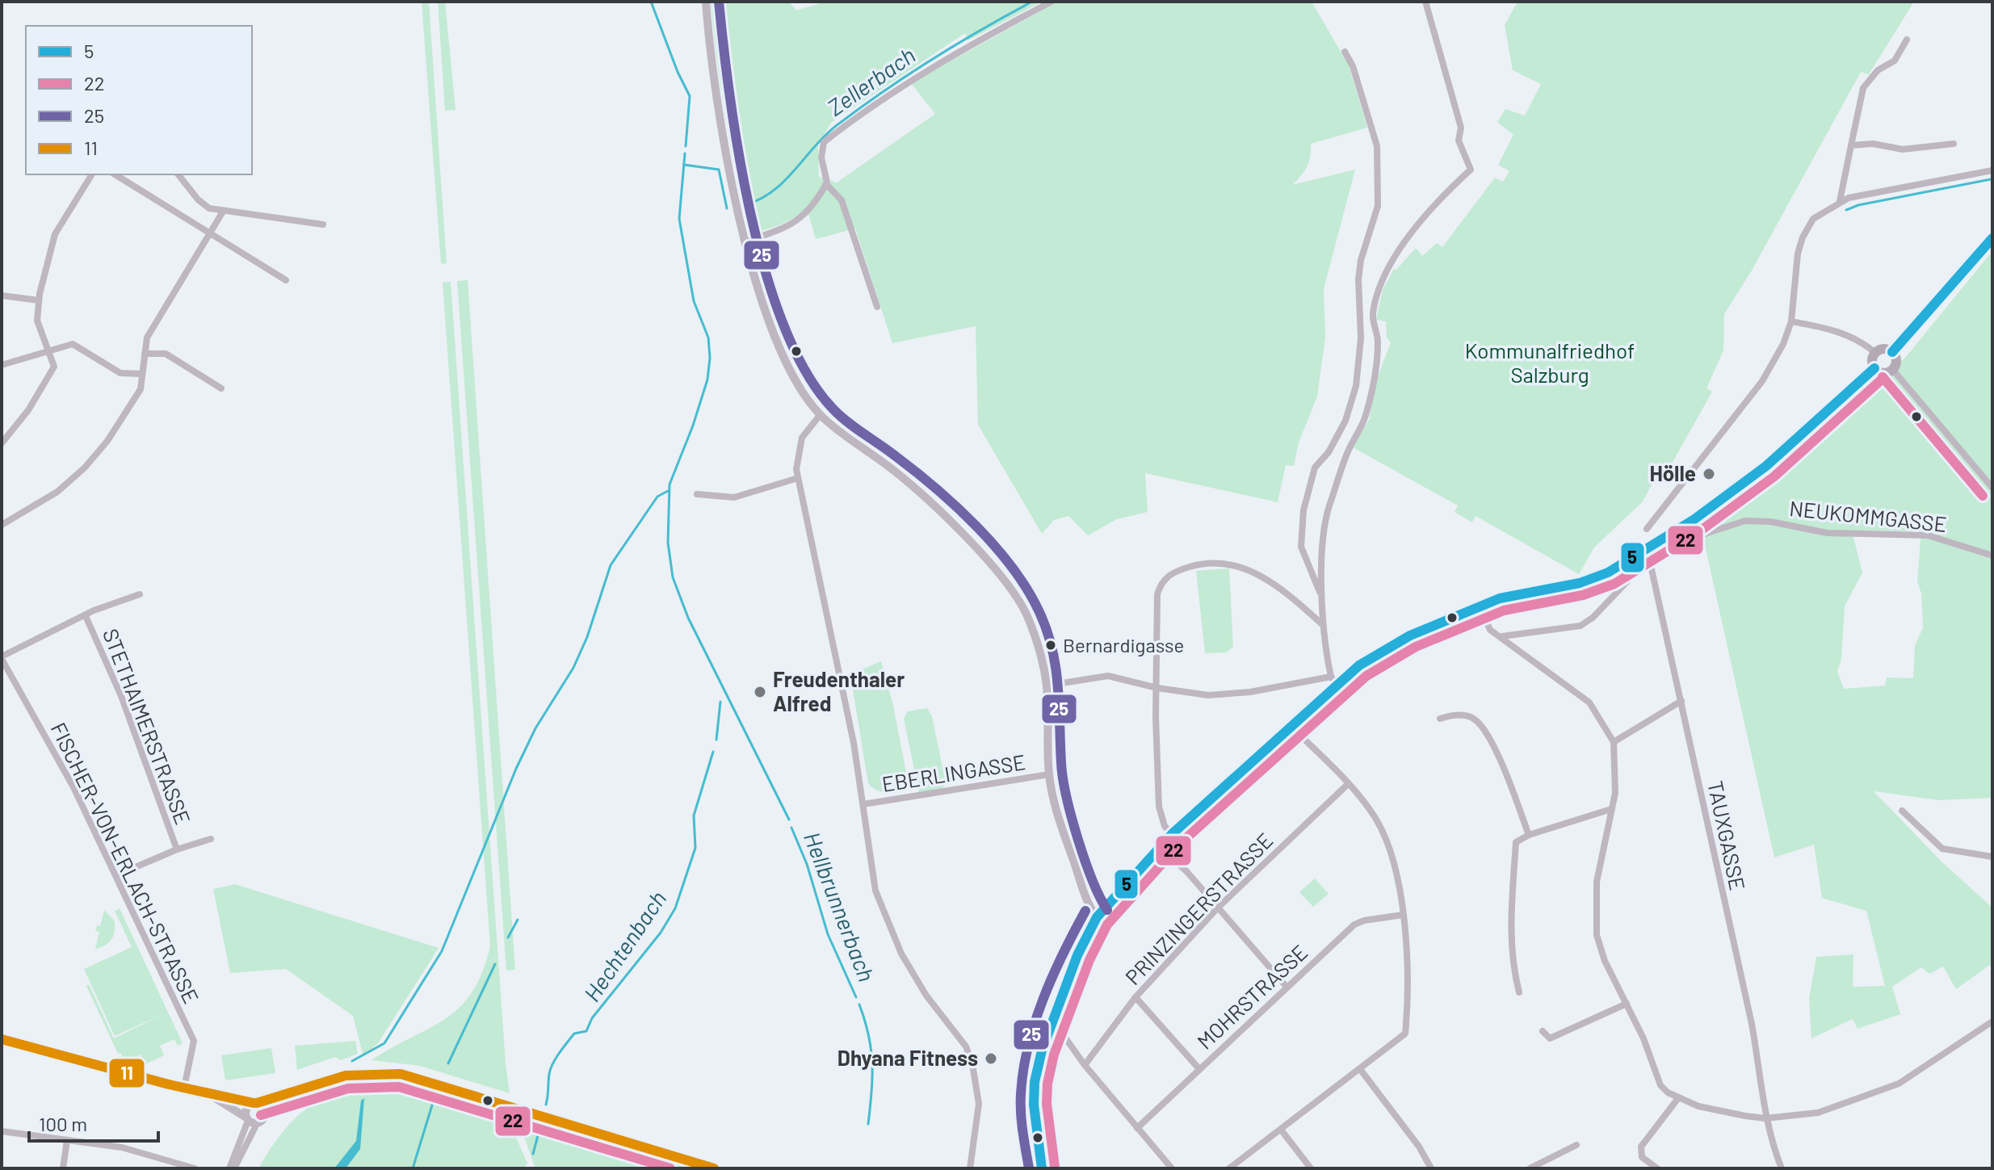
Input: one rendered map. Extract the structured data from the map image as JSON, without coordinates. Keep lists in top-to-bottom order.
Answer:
{
  "streets": {
    "street": [
      "NEUKOMMGASSE",
      "STETHAIMERSTRASSE",
      "EBERLINGASSE",
      "TAUXGASSE",
      "FISCHER-VON-ERLACH-STRASSE",
      "PRINZINGERSTRASSE",
      "MOHRSTRASSE"
    ]
  },
  "crossings": [
    ["NEUKOMMGASSE", "TAUXGASSE"]
  ],
  "water": ["Zellerbach", "Hellbrunnerbach", "Hechtenbach"],
  "parks": ["Kommunalfriedhof Salzburg"],
  "places": [
    "Hölle",
    "Bernardigasse",
    "Freudenthaler Alfred",
    "Dhyana Fitness"
  ],
  "lines": [
    "transit line 25",
    "transit line 5",
    "transit line 22",
    "transit line 11"
  ],
  "legend": [
    "5",
    "22",
    "25",
    "11"
  ],
  "scale_bar": "100 m"
}
